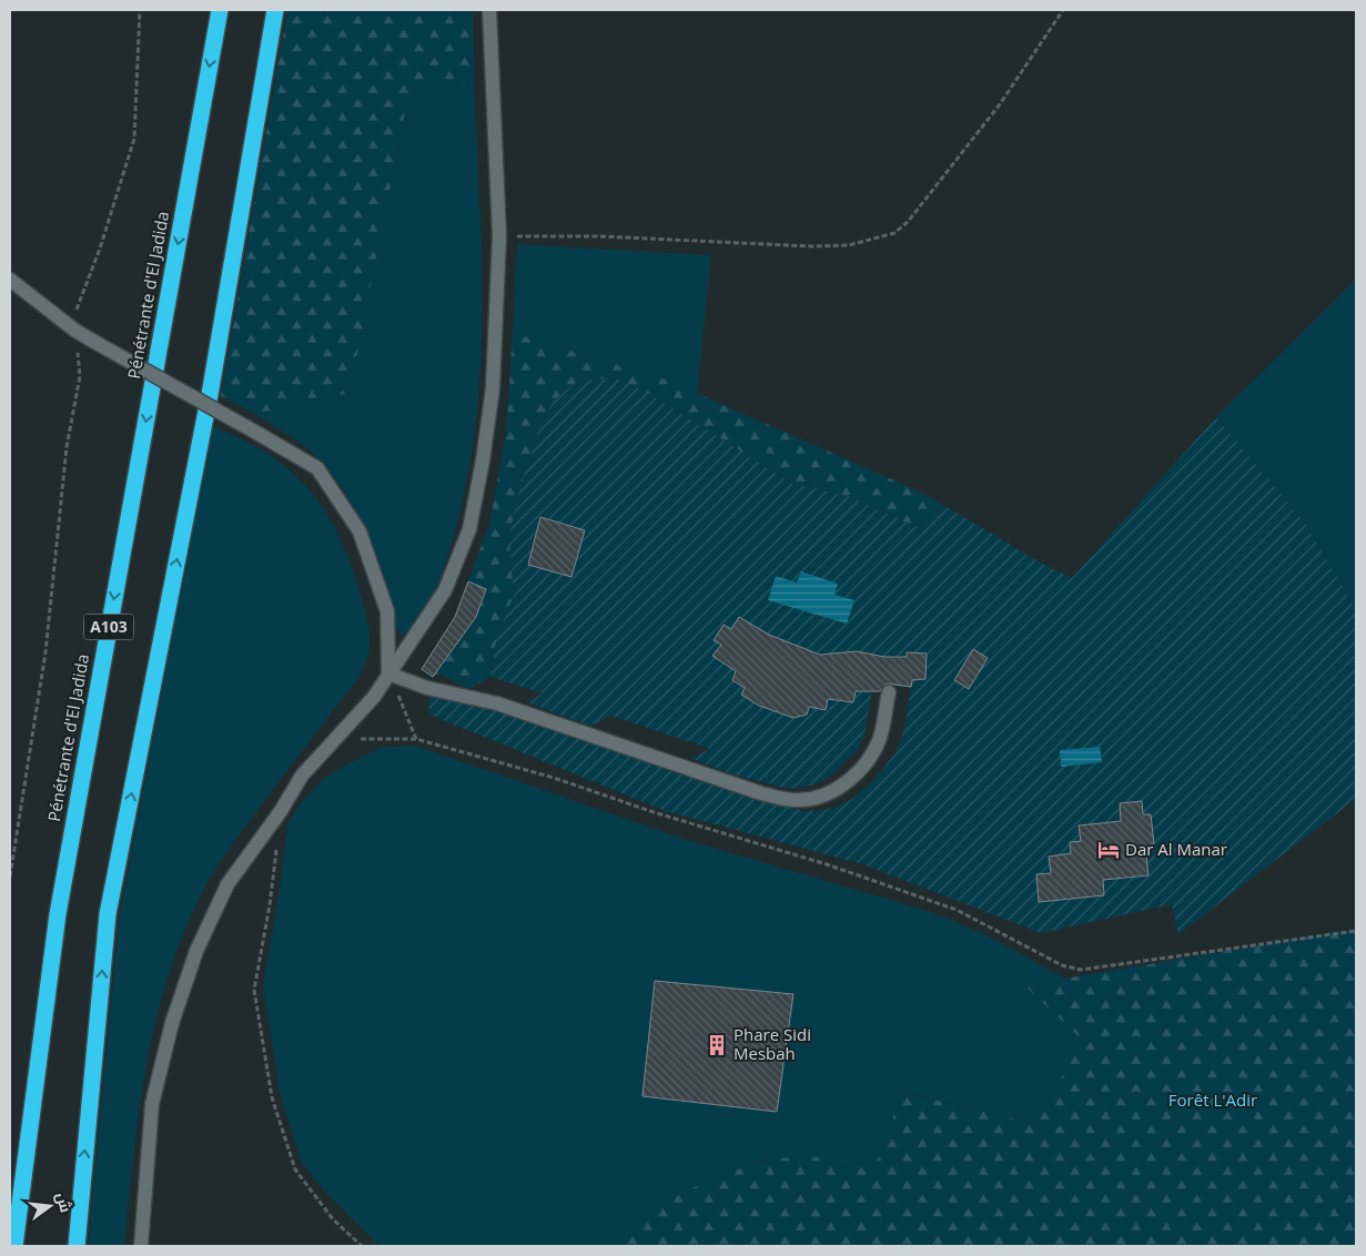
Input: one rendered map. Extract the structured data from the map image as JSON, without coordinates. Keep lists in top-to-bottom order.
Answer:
{
  "streets": {
    "highway": ["Pénétrante d'El Jadida", "A103"]
  },
  "parks": ["Forêt L'Adir"],
  "places": {
    "hotel": ["Dar Al Manar"],
    "building": ["Phare Sidi Mesbah"]
  },
  "north": "right"
}
